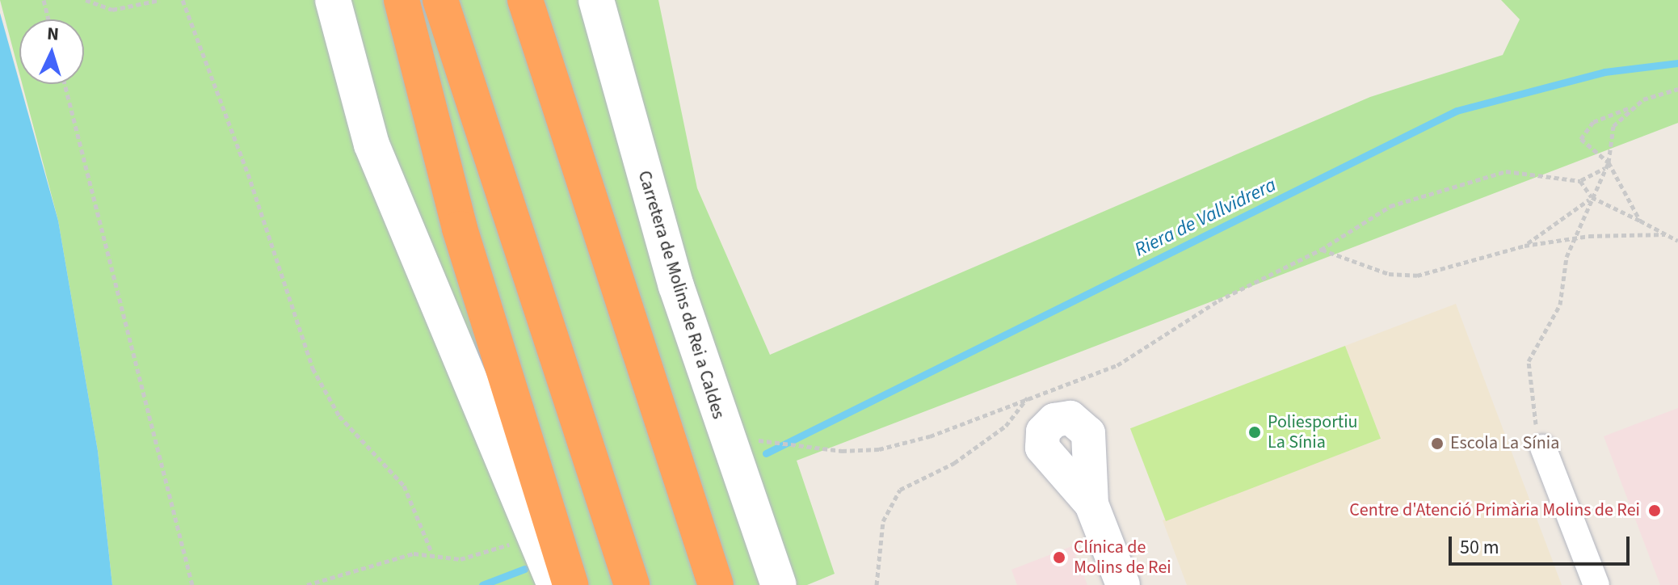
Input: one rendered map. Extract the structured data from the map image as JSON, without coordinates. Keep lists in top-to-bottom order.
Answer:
{
  "streets": {
    "main road": ["Carretera de Molins de Rei a Caldes"]
  },
  "water": ["Riera de Vallvidrera"],
  "places": [
    "Poliesportiu La Sínia",
    "Escola La Sínia",
    "Centre d'Atenció Primària Molins de Rei",
    "Clínica de Molins de Rei"
  ],
  "scale_bar": "50 m",
  "north": "top"
}
